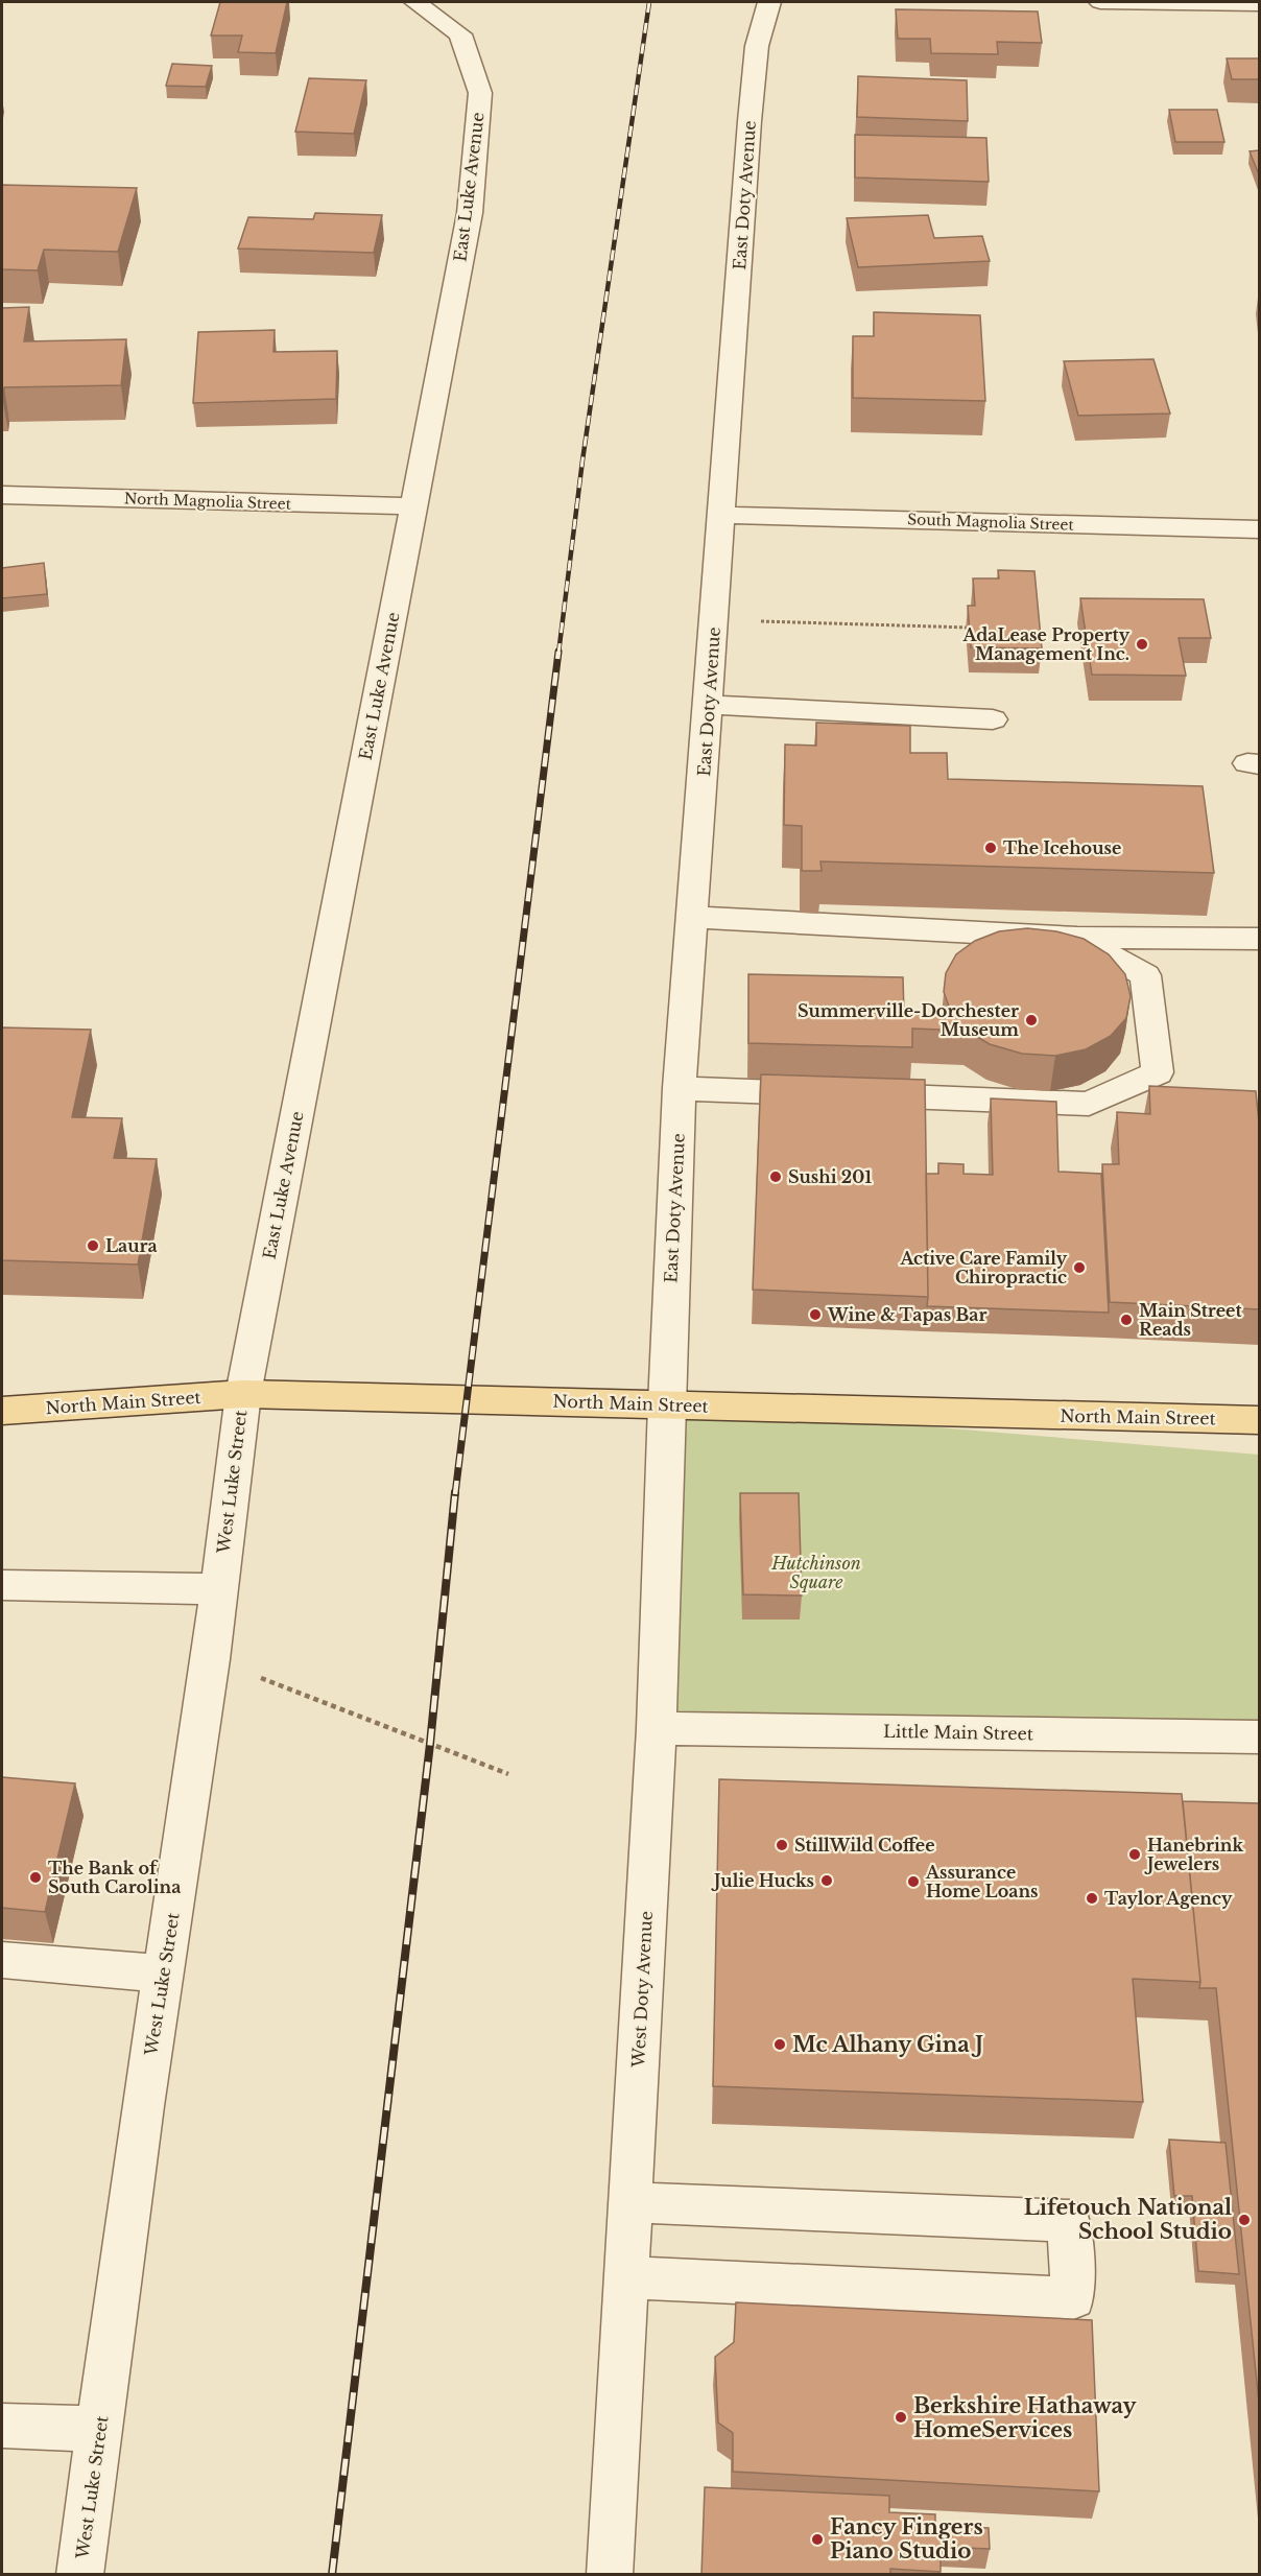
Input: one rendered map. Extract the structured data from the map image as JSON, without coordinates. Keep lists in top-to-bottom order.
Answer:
{
  "streets": {
    "main road": ["North Main Street"],
    "street": [
      "East Luke Avenue",
      "East Doty Avenue",
      "North Magnolia Street",
      "South Magnolia Street",
      "West Luke Street",
      "Little Main Street",
      "West Doty Avenue"
    ]
  },
  "crossings": [
    ["East Luke Avenue", "North Magnolia Street"],
    ["East Luke Avenue", "North Main Street"],
    ["East Luke Avenue", "West Luke Street"],
    ["East Doty Avenue", "South Magnolia Street"],
    ["East Doty Avenue", "North Main Street"],
    ["East Doty Avenue", "West Doty Avenue"],
    ["North Main Street", "West Luke Street"],
    ["North Main Street", "West Doty Avenue"],
    ["Little Main Street", "West Doty Avenue"]
  ],
  "parks": ["Hutchinson Square"],
  "places": [
    "AdaLease Property Management Inc.",
    "The Icehouse",
    "Summerville-Dorchester Museum",
    "Sushi 201",
    "Laura",
    "Active Care Family Chiropractic",
    "Wine & Tapas Bar",
    "Main Street Reads",
    "StillWild Coffee",
    "Hanebrink Jewelers",
    "The Bank of South Carolina",
    "Julie Hucks",
    "Assurance Home Loans",
    "Taylor Agency",
    "Mc Alhany Gina J",
    "Lifetouch National School Studio",
    "Berkshire Hathaway HomeServices",
    "Fancy Fingers Piano Studio"
  ]
}
